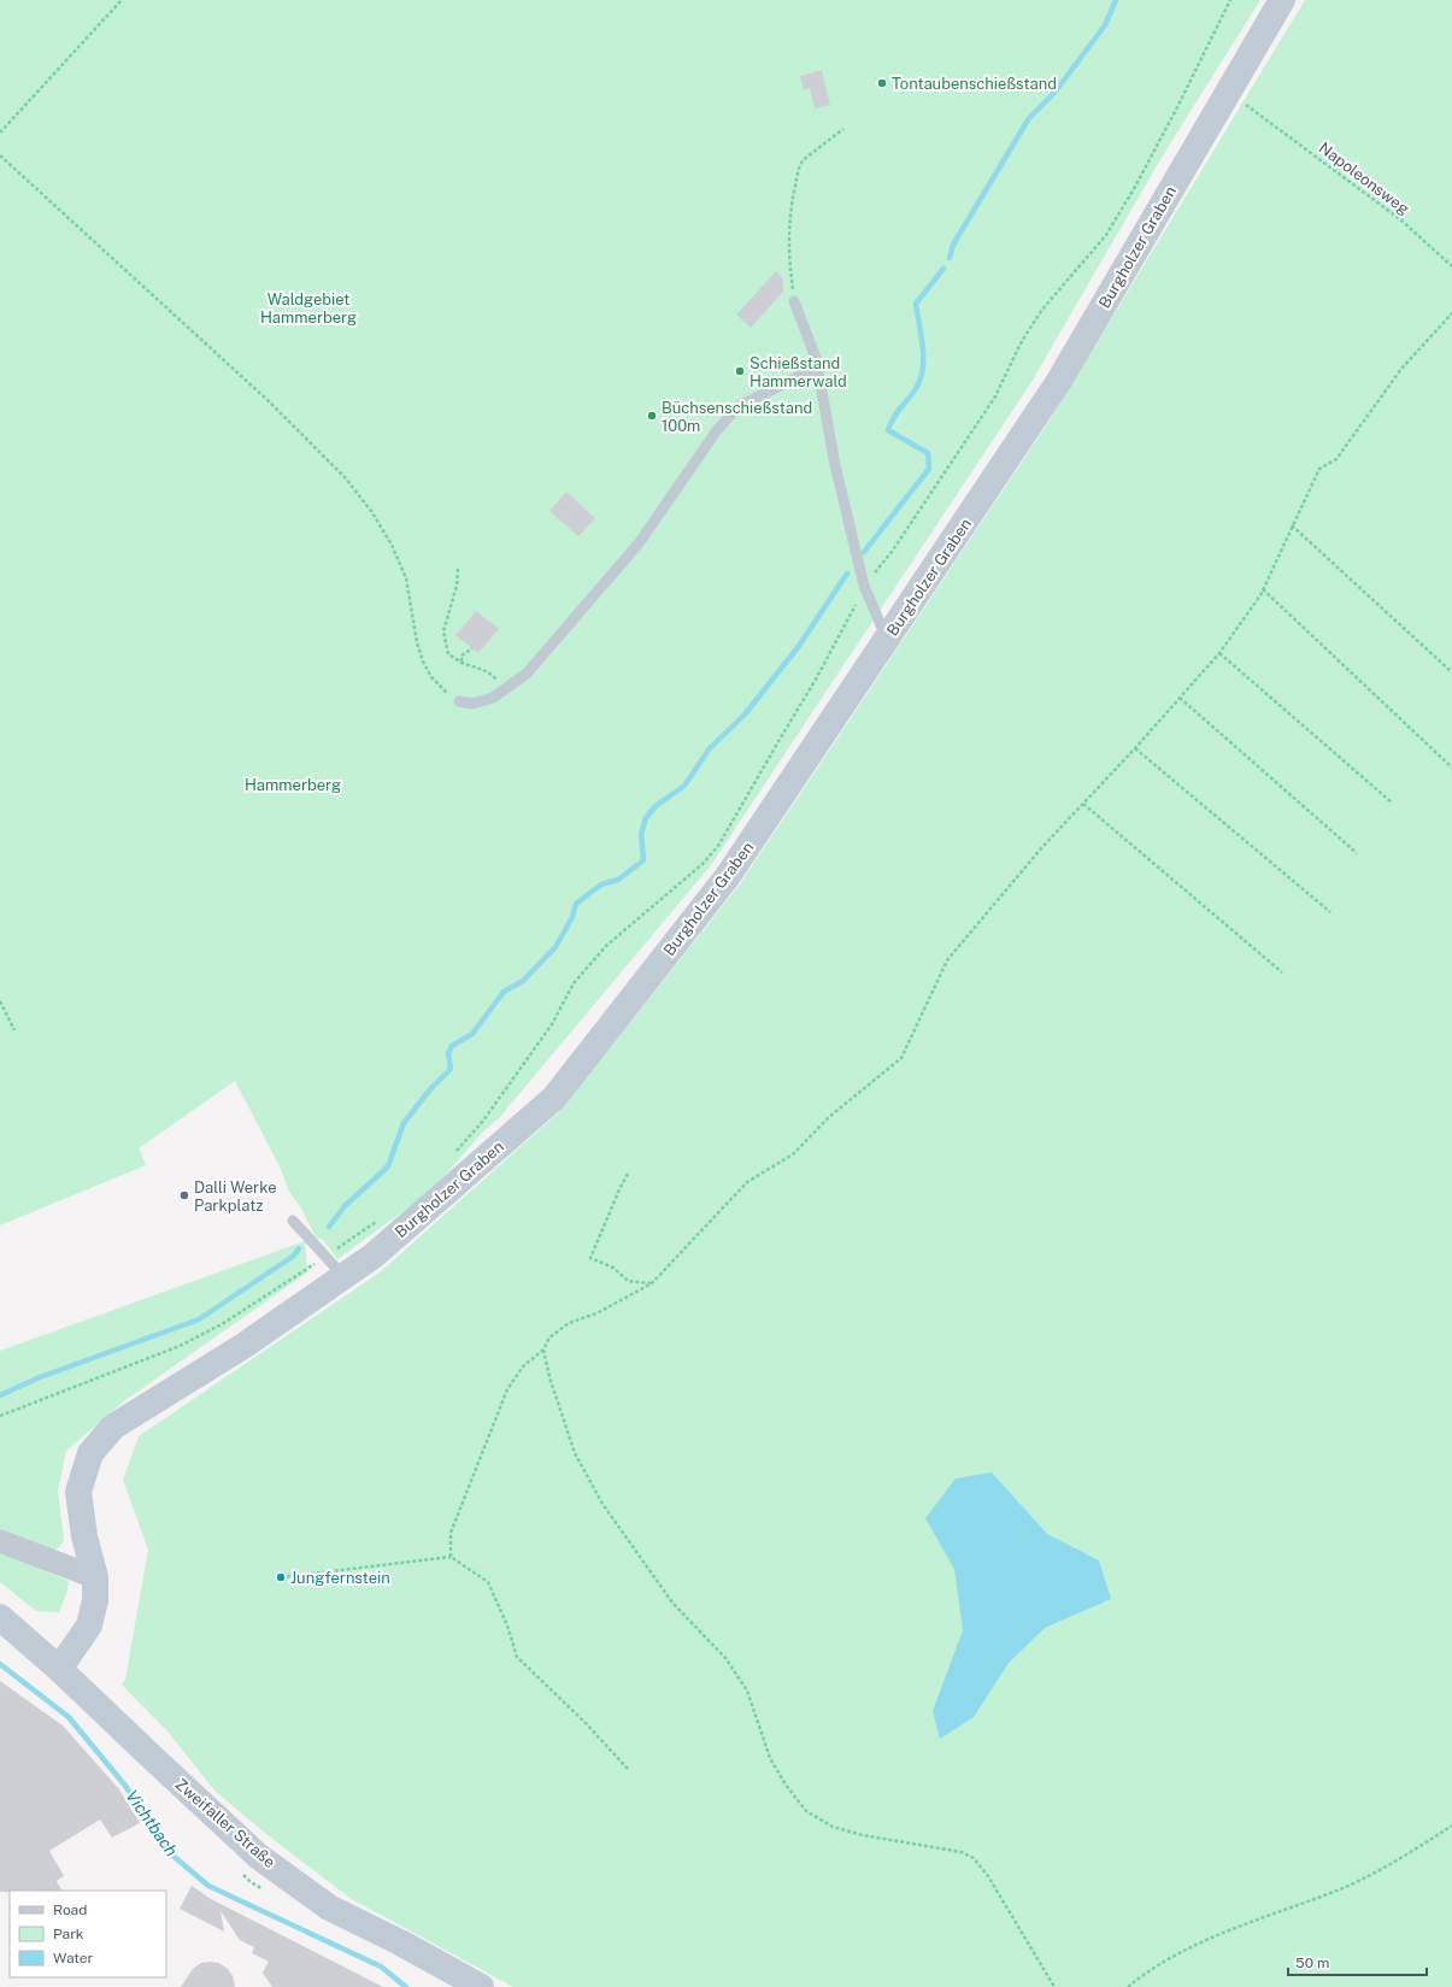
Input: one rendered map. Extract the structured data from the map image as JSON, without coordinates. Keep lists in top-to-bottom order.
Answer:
{
  "streets": {
    "main road": ["Burgholzer Graben", "Zweifaller Straße"],
    "path": ["Napoleonsweg"]
  },
  "crossings": [
    ["Burgholzer Graben", "Zweifaller Straße"]
  ],
  "water": ["Vichtbach"],
  "parks": ["Waldgebiet Hammerberg", "Hammerberg"],
  "places": [
    "Tontaubenschießstand",
    "Schießstand Hammerwald",
    "Büchsenschießstand 100m",
    "Dalli Werke Parkplatz",
    "Jungfernstein"
  ],
  "legend": ["Road", "Park", "Water"],
  "scale_bar": "50 m"
}
